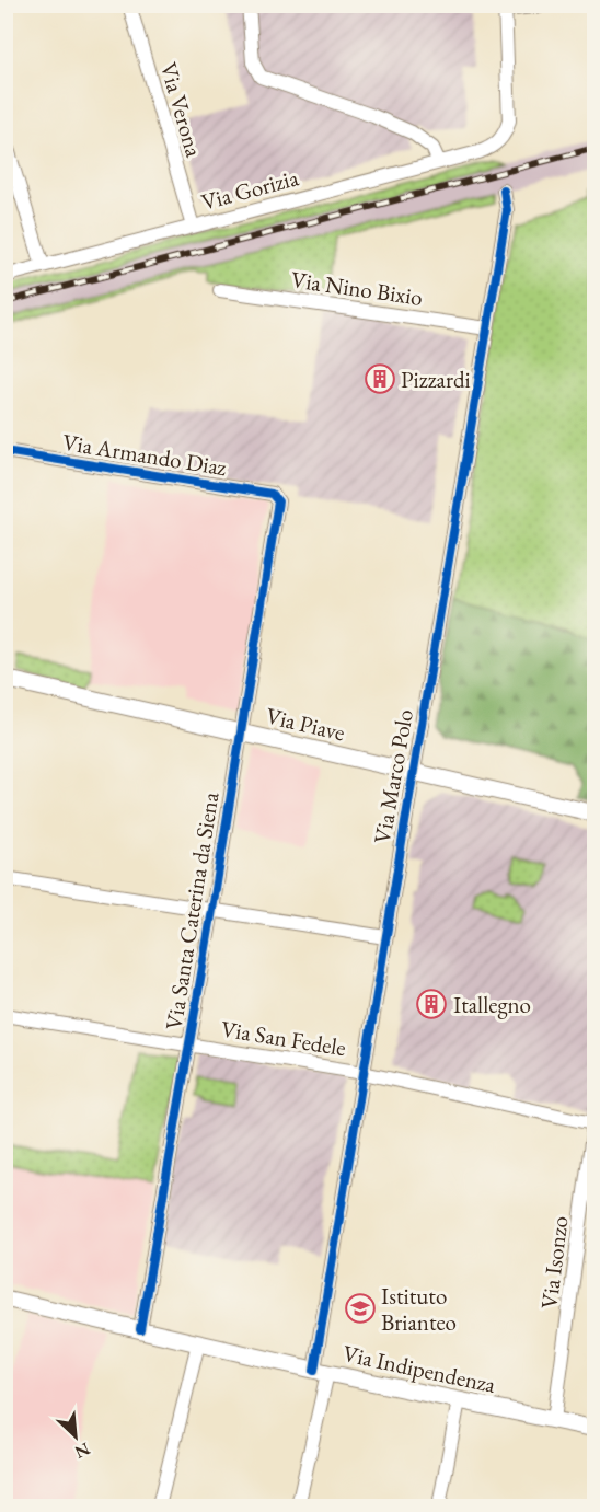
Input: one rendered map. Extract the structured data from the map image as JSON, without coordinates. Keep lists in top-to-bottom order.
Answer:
{
  "streets": {
    "street": [
      "Via Verona",
      "Via Gorizia",
      "Via Nino Bixio",
      "Via Armando Diaz",
      "Via Piave",
      "Via Marco Polo",
      "Via Santa Caterina da Siena",
      "Via San Fedele",
      "Via Isonzo",
      "Via Indipendenza"
    ]
  },
  "crossings": [
    ["Via Verona", "Via Gorizia"],
    ["Via Nino Bixio", "Via Marco Polo"],
    ["Via Armando Diaz", "Via Santa Caterina da Siena"],
    ["Via Piave", "Via Marco Polo"],
    ["Via Piave", "Via Santa Caterina da Siena"],
    ["Via Marco Polo", "Via San Fedele"],
    ["Via Marco Polo", "Via Indipendenza"],
    ["Via Santa Caterina da Siena", "Via San Fedele"],
    ["Via Santa Caterina da Siena", "Via Indipendenza"],
    ["Via San Fedele", "Via Isonzo"],
    ["Via Isonzo", "Via Indipendenza"]
  ],
  "places": {
    "building": ["Pizzardi", "Itallegno"],
    "school or university": ["Istituto Brianteo"]
  },
  "north": "bottom right"
}
